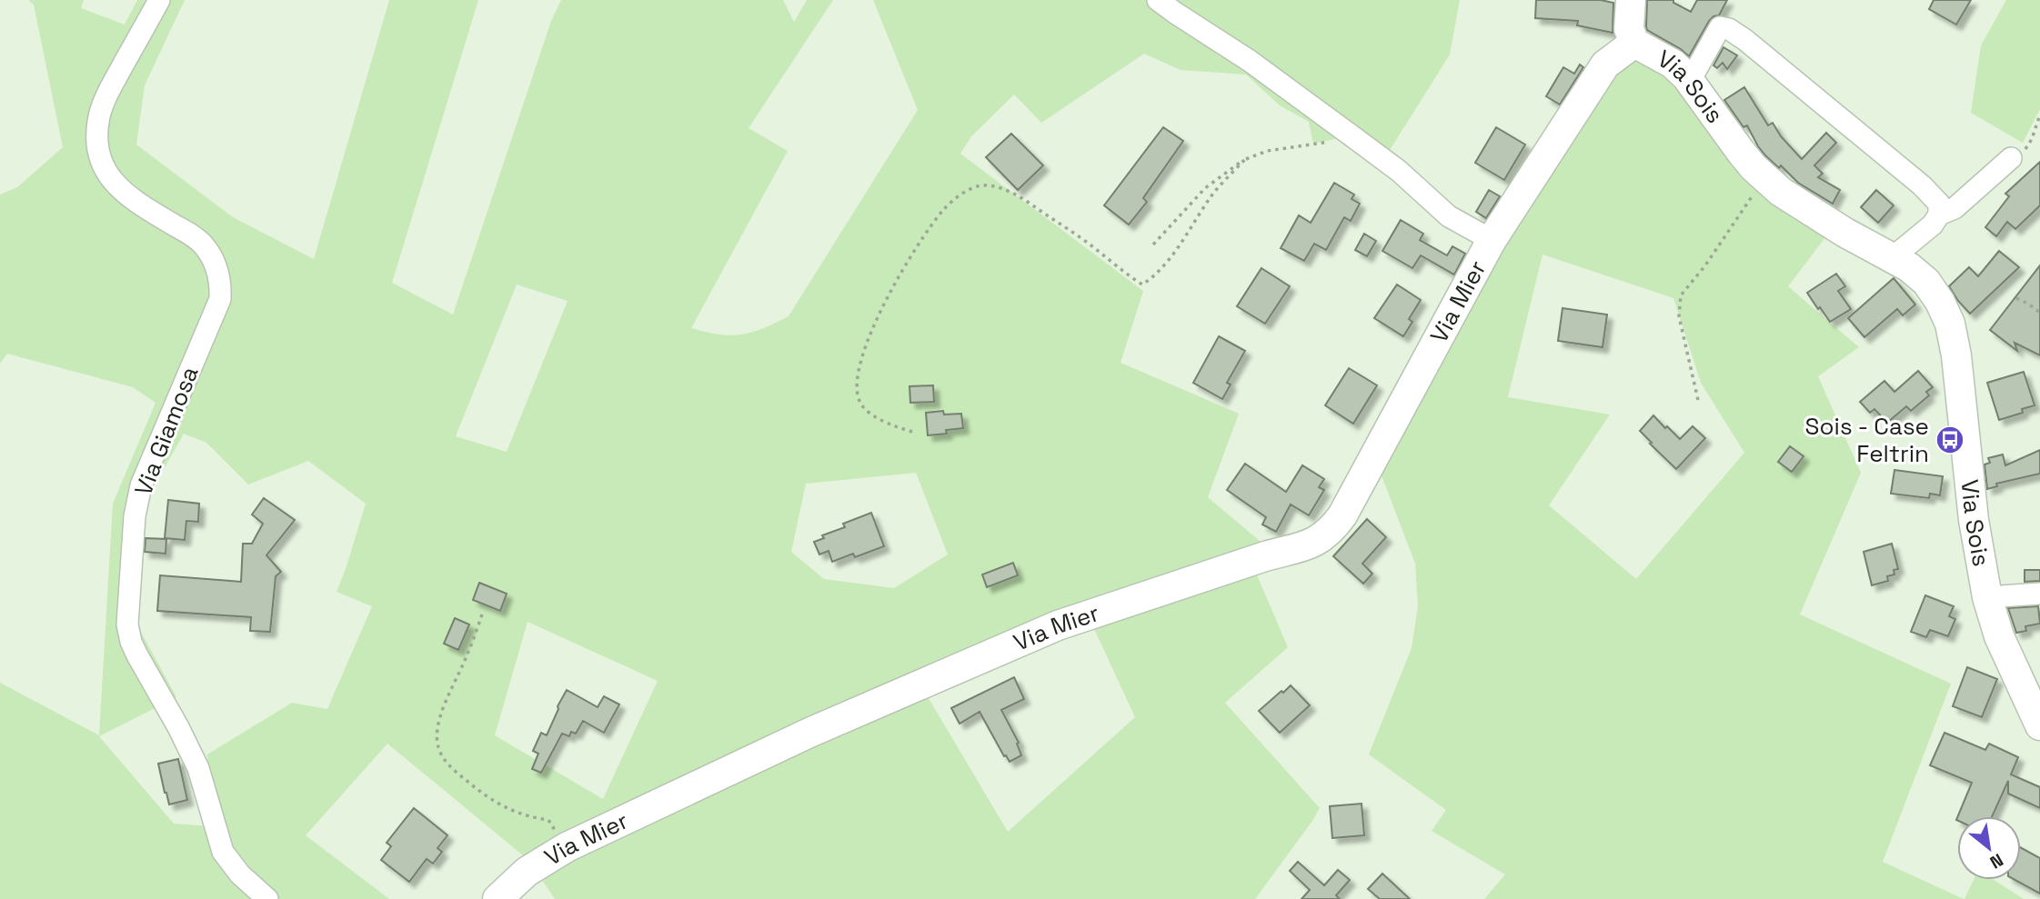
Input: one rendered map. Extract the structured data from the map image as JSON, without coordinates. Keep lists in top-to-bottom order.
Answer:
{
  "streets": {
    "street": ["Via Sois", "Via Mier", "Via Giamosa"]
  },
  "crossings": [
    ["Via Sois", "Via Mier"]
  ],
  "places": {
    "bus stop": ["Sois - Case Feltrin"]
  },
  "north": "bottom right"
}
